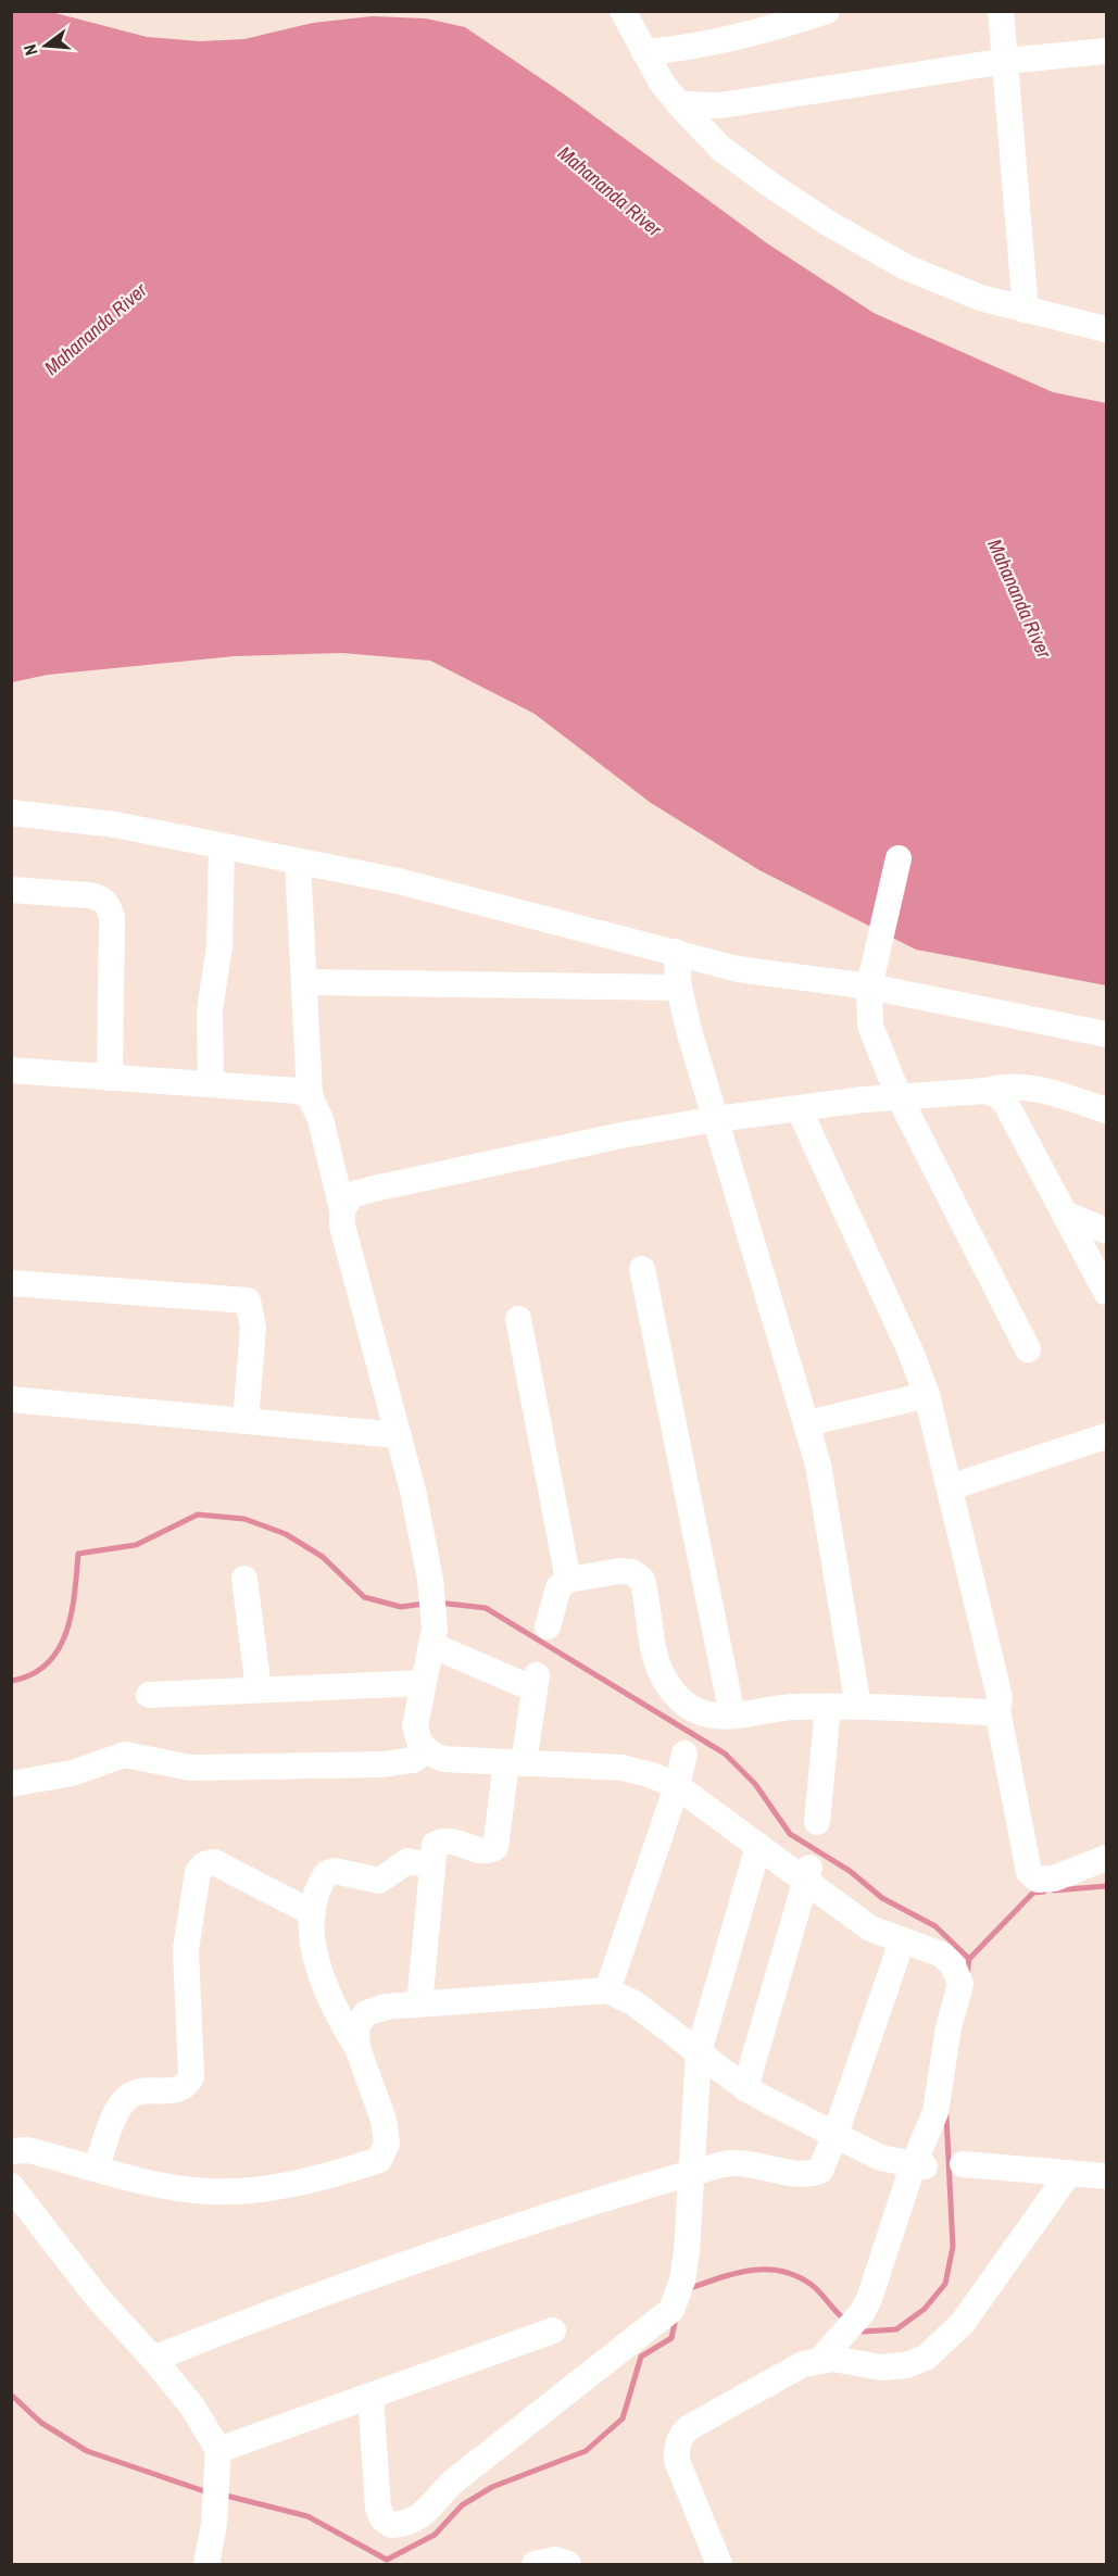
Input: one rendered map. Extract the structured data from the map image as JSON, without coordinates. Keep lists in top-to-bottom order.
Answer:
{
  "water": ["Mahananda River"],
  "north": "left"
}
